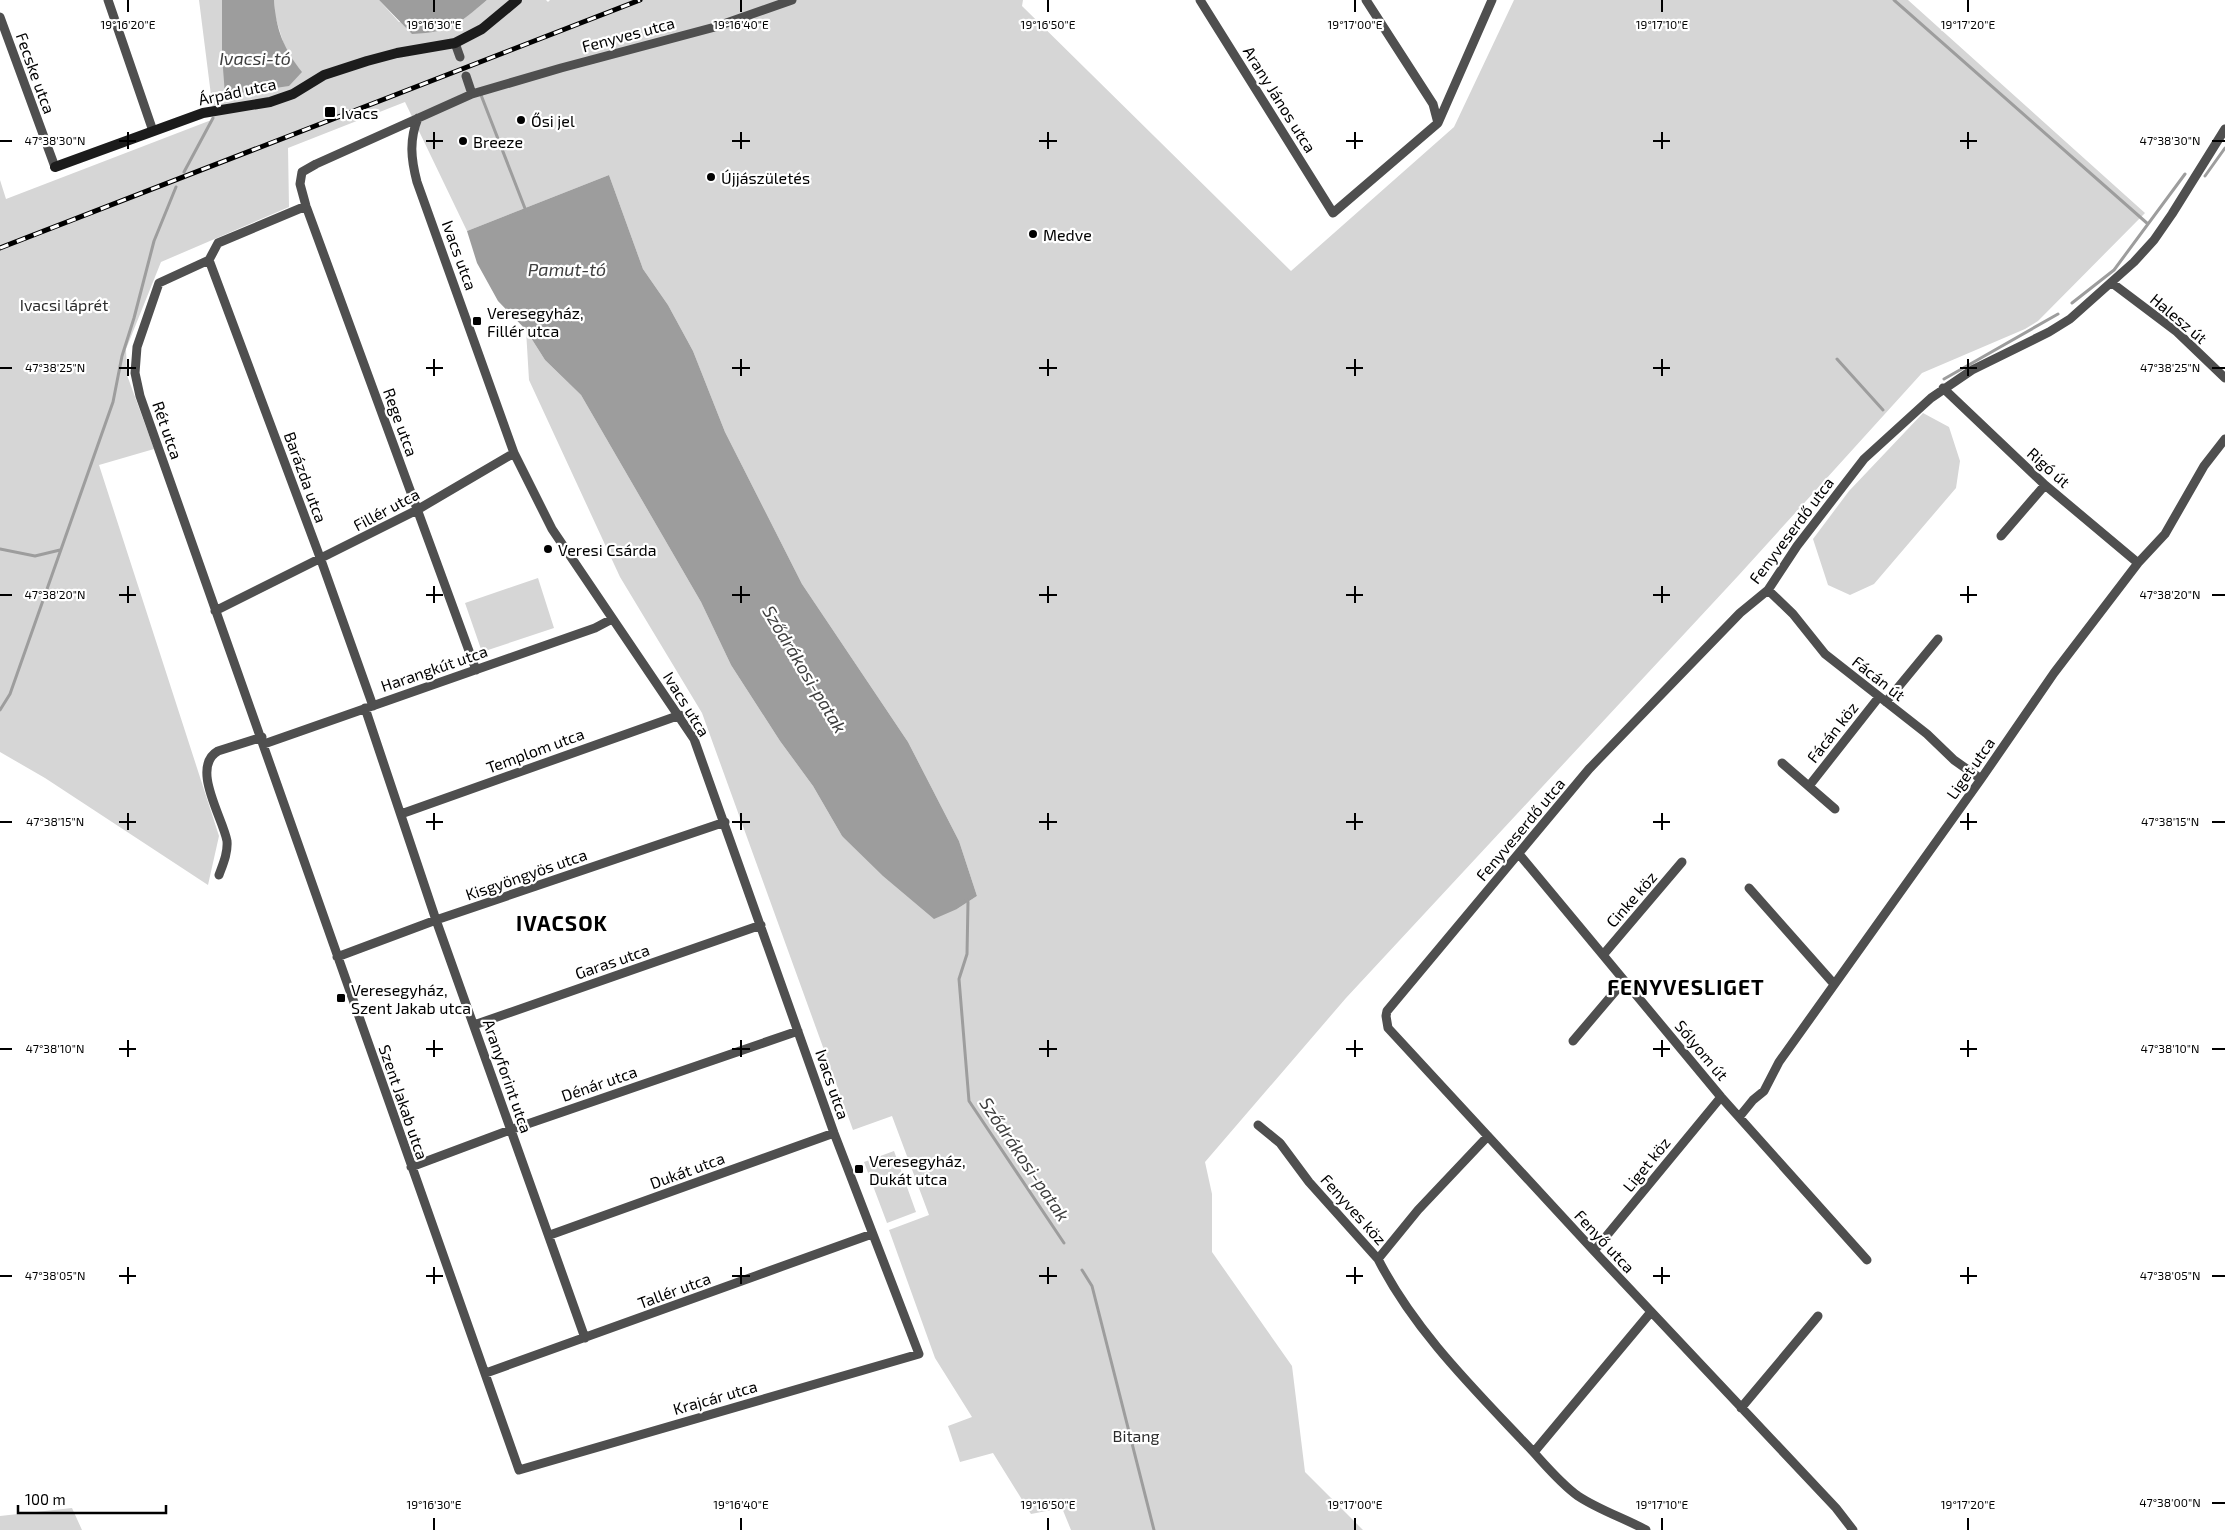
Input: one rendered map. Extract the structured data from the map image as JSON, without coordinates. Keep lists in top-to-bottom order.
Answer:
{
  "streets": {
    "street": [
      "Fenyves utca",
      "Fecske utca",
      "Árpád utca",
      "Arany János utca",
      "Ivacs utca",
      "Halesz út",
      "Rege utca",
      "Rét utca",
      "Rigó út",
      "Barázda utca",
      "Fillér utca",
      "Fenyveserdő utca",
      "Harangkút utca",
      "Fácán út",
      "Fácán köz",
      "Templom utca",
      "Liget utca",
      "Kisgyöngyös utca",
      "Cinke köz",
      "Garas utca",
      "Sólyom út",
      "Aranyforint utca",
      "Dénár utca",
      "Szent Jakab utca",
      "Liget köz",
      "Dukát utca",
      "Fenyves köz",
      "Fenyő utca",
      "Tallér utca",
      "Krajcár utca"
    ]
  },
  "crossings": [
    ["Fenyves utca", "Ivacs utca"],
    ["Fenyves utca", "Rege utca"],
    ["Fecske utca", "Árpád utca"],
    ["Ivacs utca", "Fillér utca"],
    ["Ivacs utca", "Harangkút utca"],
    ["Ivacs utca", "Templom utca"],
    ["Ivacs utca", "Kisgyöngyös utca"],
    ["Ivacs utca", "Garas utca"],
    ["Ivacs utca", "Dénár utca"],
    ["Ivacs utca", "Dukát utca"],
    ["Ivacs utca", "Tallér utca"],
    ["Ivacs utca", "Krajcár utca"],
    ["Halesz út", "Fenyveserdő utca"],
    ["Rege utca", "Rét utca"],
    ["Rege utca", "Fillér utca"],
    ["Rege utca", "Harangkút utca"],
    ["Rét utca", "Barázda utca"],
    ["Rét utca", "Fillér utca"],
    ["Rét utca", "Harangkút utca"],
    ["Rét utca", "Szent Jakab utca"],
    ["Rigó út", "Fenyveserdő utca"],
    ["Rigó út", "Liget utca"],
    ["Barázda utca", "Fillér utca"],
    ["Barázda utca", "Harangkút utca"],
    ["Barázda utca", "Aranyforint utca"],
    ["Fenyveserdő utca", "Fácán út"],
    ["Fenyveserdő utca", "Sólyom út"],
    ["Fenyveserdő utca", "Fenyő utca"],
    ["Harangkút utca", "Aranyforint utca"],
    ["Harangkút utca", "Szent Jakab utca"],
    ["Fácán út", "Fácán köz"],
    ["Fácán út", "Liget utca"],
    ["Templom utca", "Aranyforint utca"],
    ["Liget utca", "Sólyom út"],
    ["Kisgyöngyös utca", "Aranyforint utca"],
    ["Kisgyöngyös utca", "Szent Jakab utca"],
    ["Cinke köz", "Sólyom út"],
    ["Garas utca", "Aranyforint utca"],
    ["Sólyom út", "Liget köz"],
    ["Aranyforint utca", "Dénár utca"],
    ["Aranyforint utca", "Dukát utca"],
    ["Aranyforint utca", "Tallér utca"],
    ["Dénár utca", "Szent Jakab utca"],
    ["Szent Jakab utca", "Tallér utca"],
    ["Szent Jakab utca", "Krajcár utca"],
    ["Liget köz", "Fenyő utca"],
    ["Fenyves köz", "Fenyő utca"]
  ],
  "districts": ["IVACSOK", "FENYVESLIGET"],
  "water": ["Ivacsi-tó", "Pamut-tó", "Sződrákosi-patak"],
  "parks": ["Ivacsi láprét", "Bitang"],
  "places": {
    "transit": [
      "Ivacs",
      "Veresegyház, Fillér utca",
      "Veresegyház, Szent Jakab utca",
      "Veresegyház, Dukát utca"
    ],
    "other": [
      "Ősi jel",
      "Breeze",
      "Újjászületés",
      "Medve",
      "Veresi Csárda"
    ]
  },
  "scale_bar": "100 m",
  "coordinates": [
    "19°16'20\"E",
    "19°16'30\"E",
    "19°16'40\"E",
    "19°16'50\"E",
    "19°17'00\"E",
    "19°17'10\"E",
    "19°17'20\"E",
    "47°38'30\"N",
    "47°38'25\"N",
    "47°38'20\"N",
    "47°38'15\"N",
    "47°38'10\"N",
    "47°38'05\"N",
    "47°38'00\"N"
  ]
}
